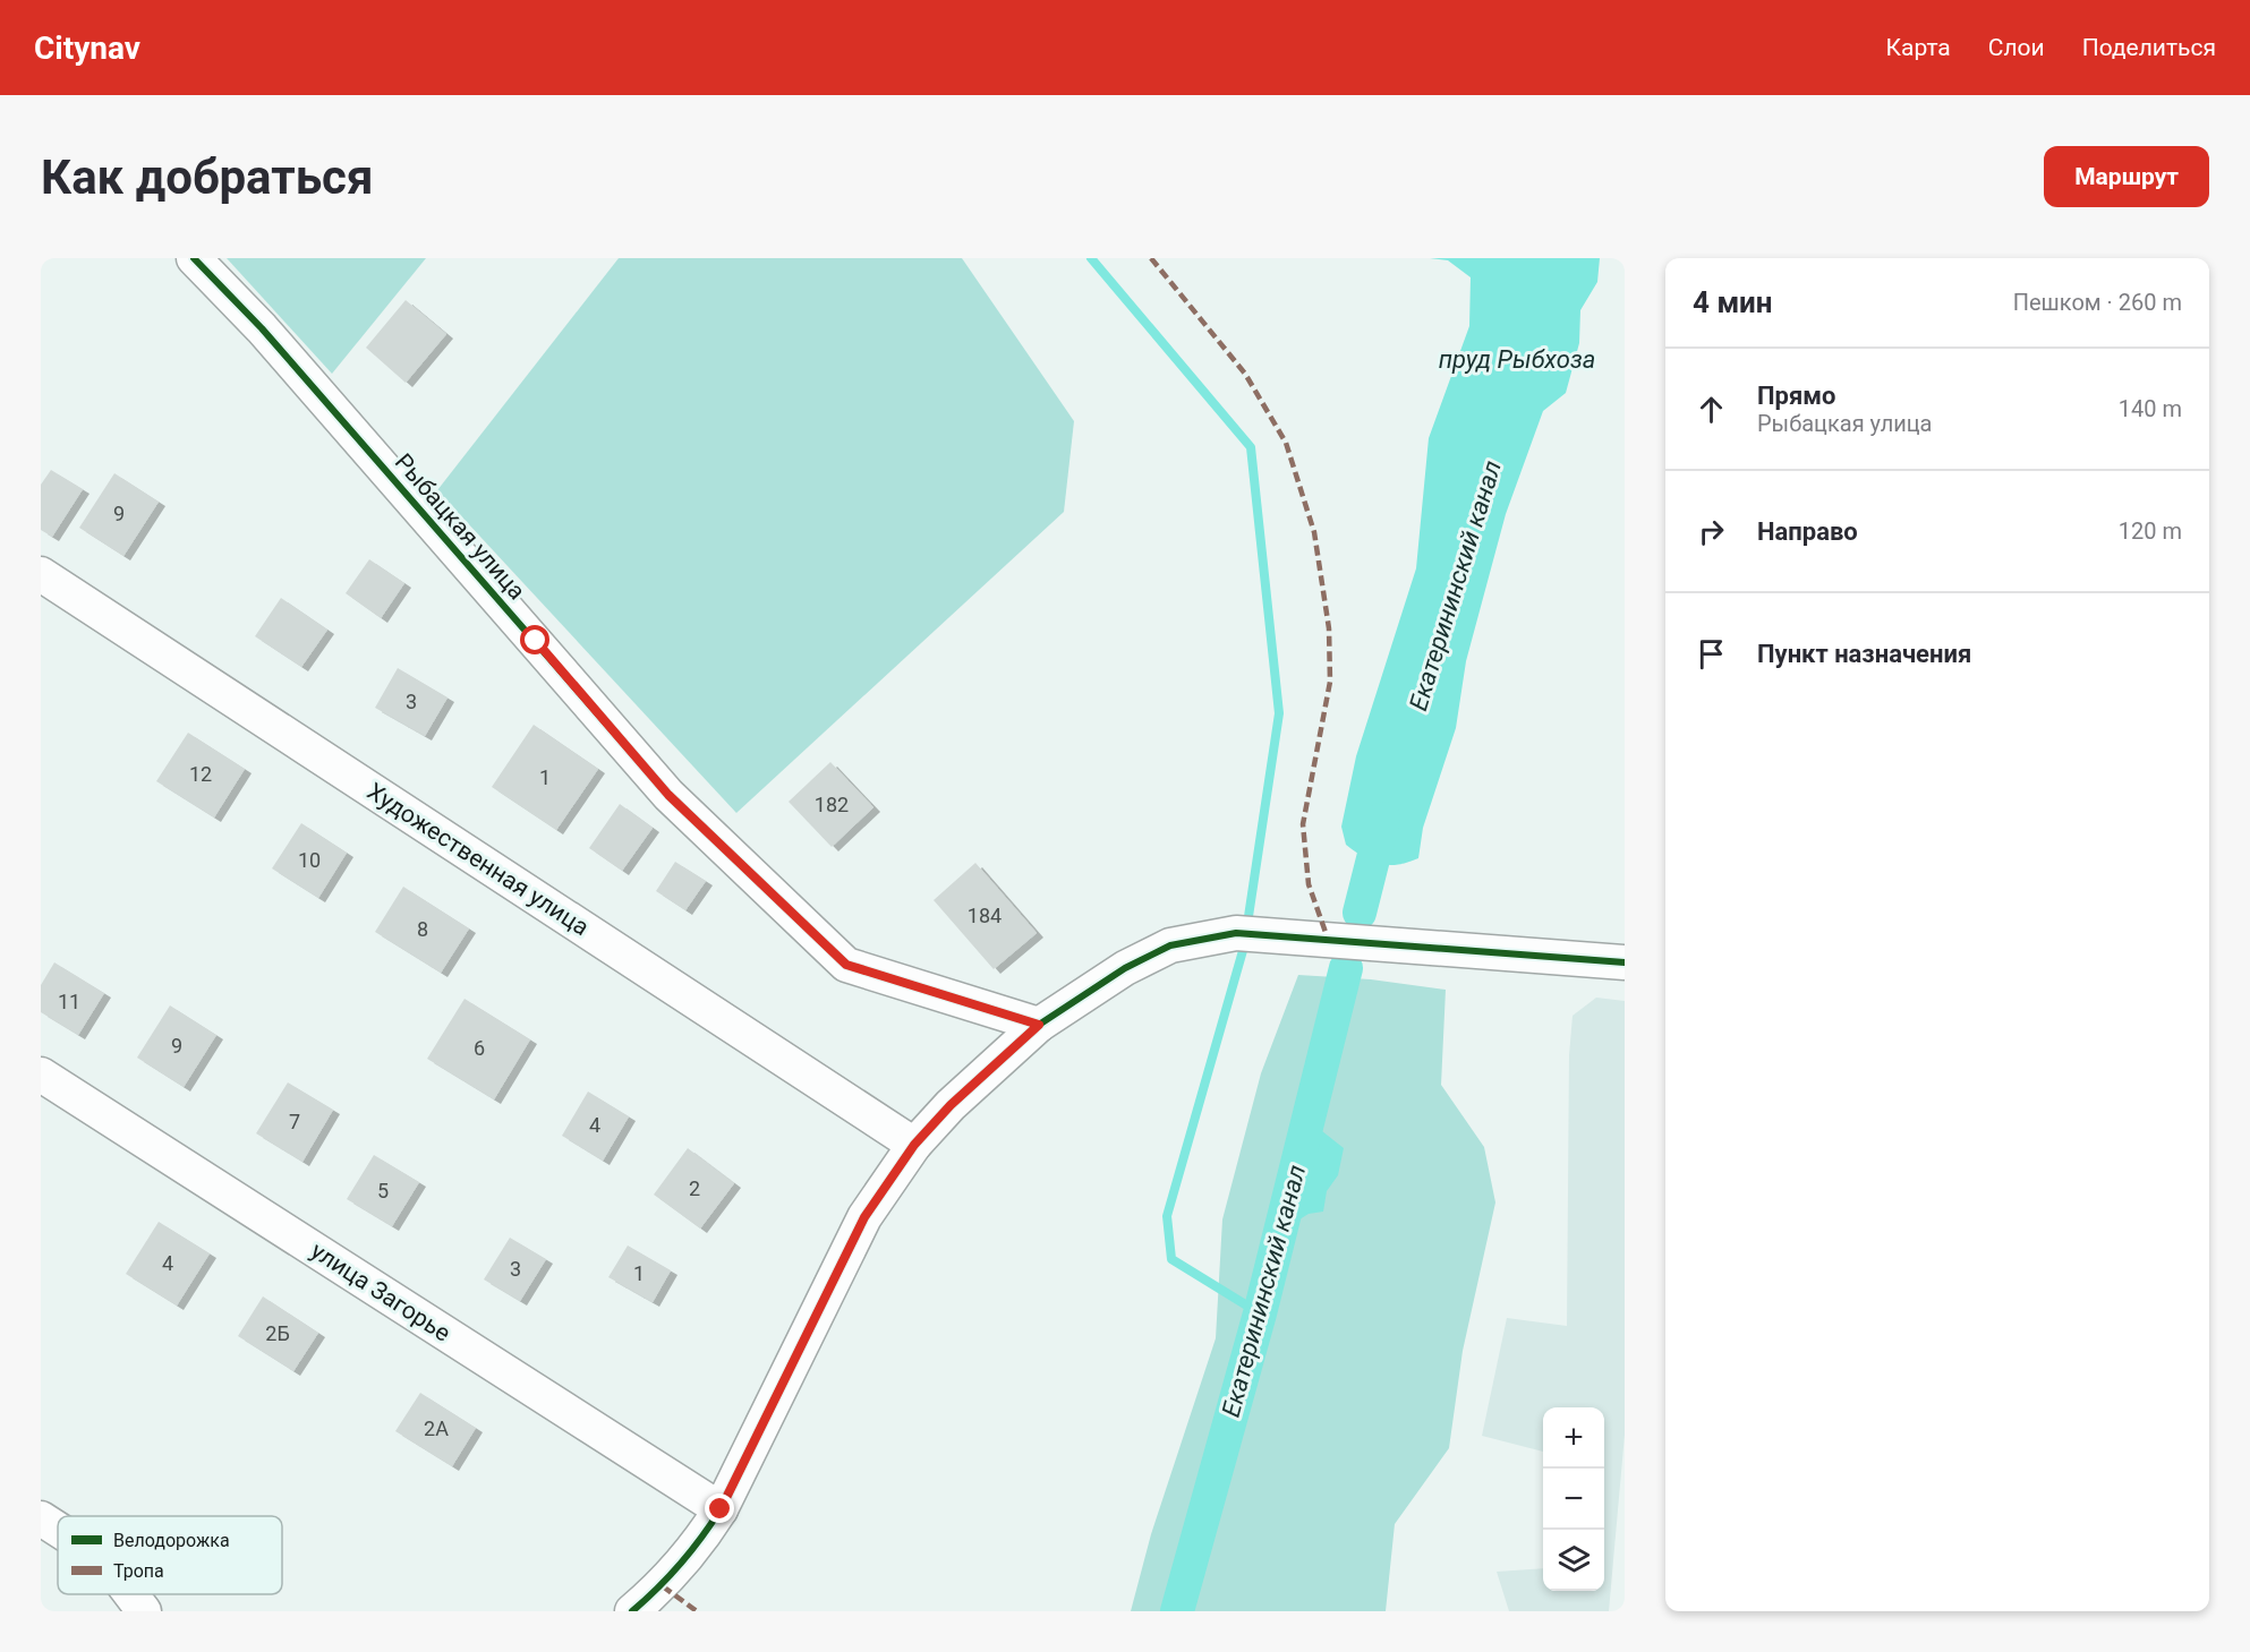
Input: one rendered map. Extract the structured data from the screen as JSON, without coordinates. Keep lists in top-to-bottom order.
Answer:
{
  "streets": {
    "street": ["Рыбацкая улица", "Художественная улица", "улица Загорье"]
  },
  "water": ["пруд Рыбхоза", "Екатерининский канал"],
  "house_numbers": [
    "9",
    "3",
    "12",
    "1",
    "182",
    "10",
    "184",
    "8",
    "11",
    "9",
    "6",
    "7",
    "4",
    "2",
    "5",
    "4",
    "3",
    "1",
    "2Б",
    "2А"
  ],
  "legend": ["Велодорожка", "Тропа"],
  "page": {
    "header": "Citynav",
    "nav": ["Карта", "Слои", "Поделиться"],
    "buttons": "Маршрут",
    "title": "Как добраться",
    "heading": ["4 мин", "Пешком · 260 m"],
    "list": [
      ["Прямо", "Рыбацкая улица", "140 m"],
      ["Направо", "120 m"],
      "Пункт назначения"
    ],
    "map_buttons": ["+", "−"]
  }
}
